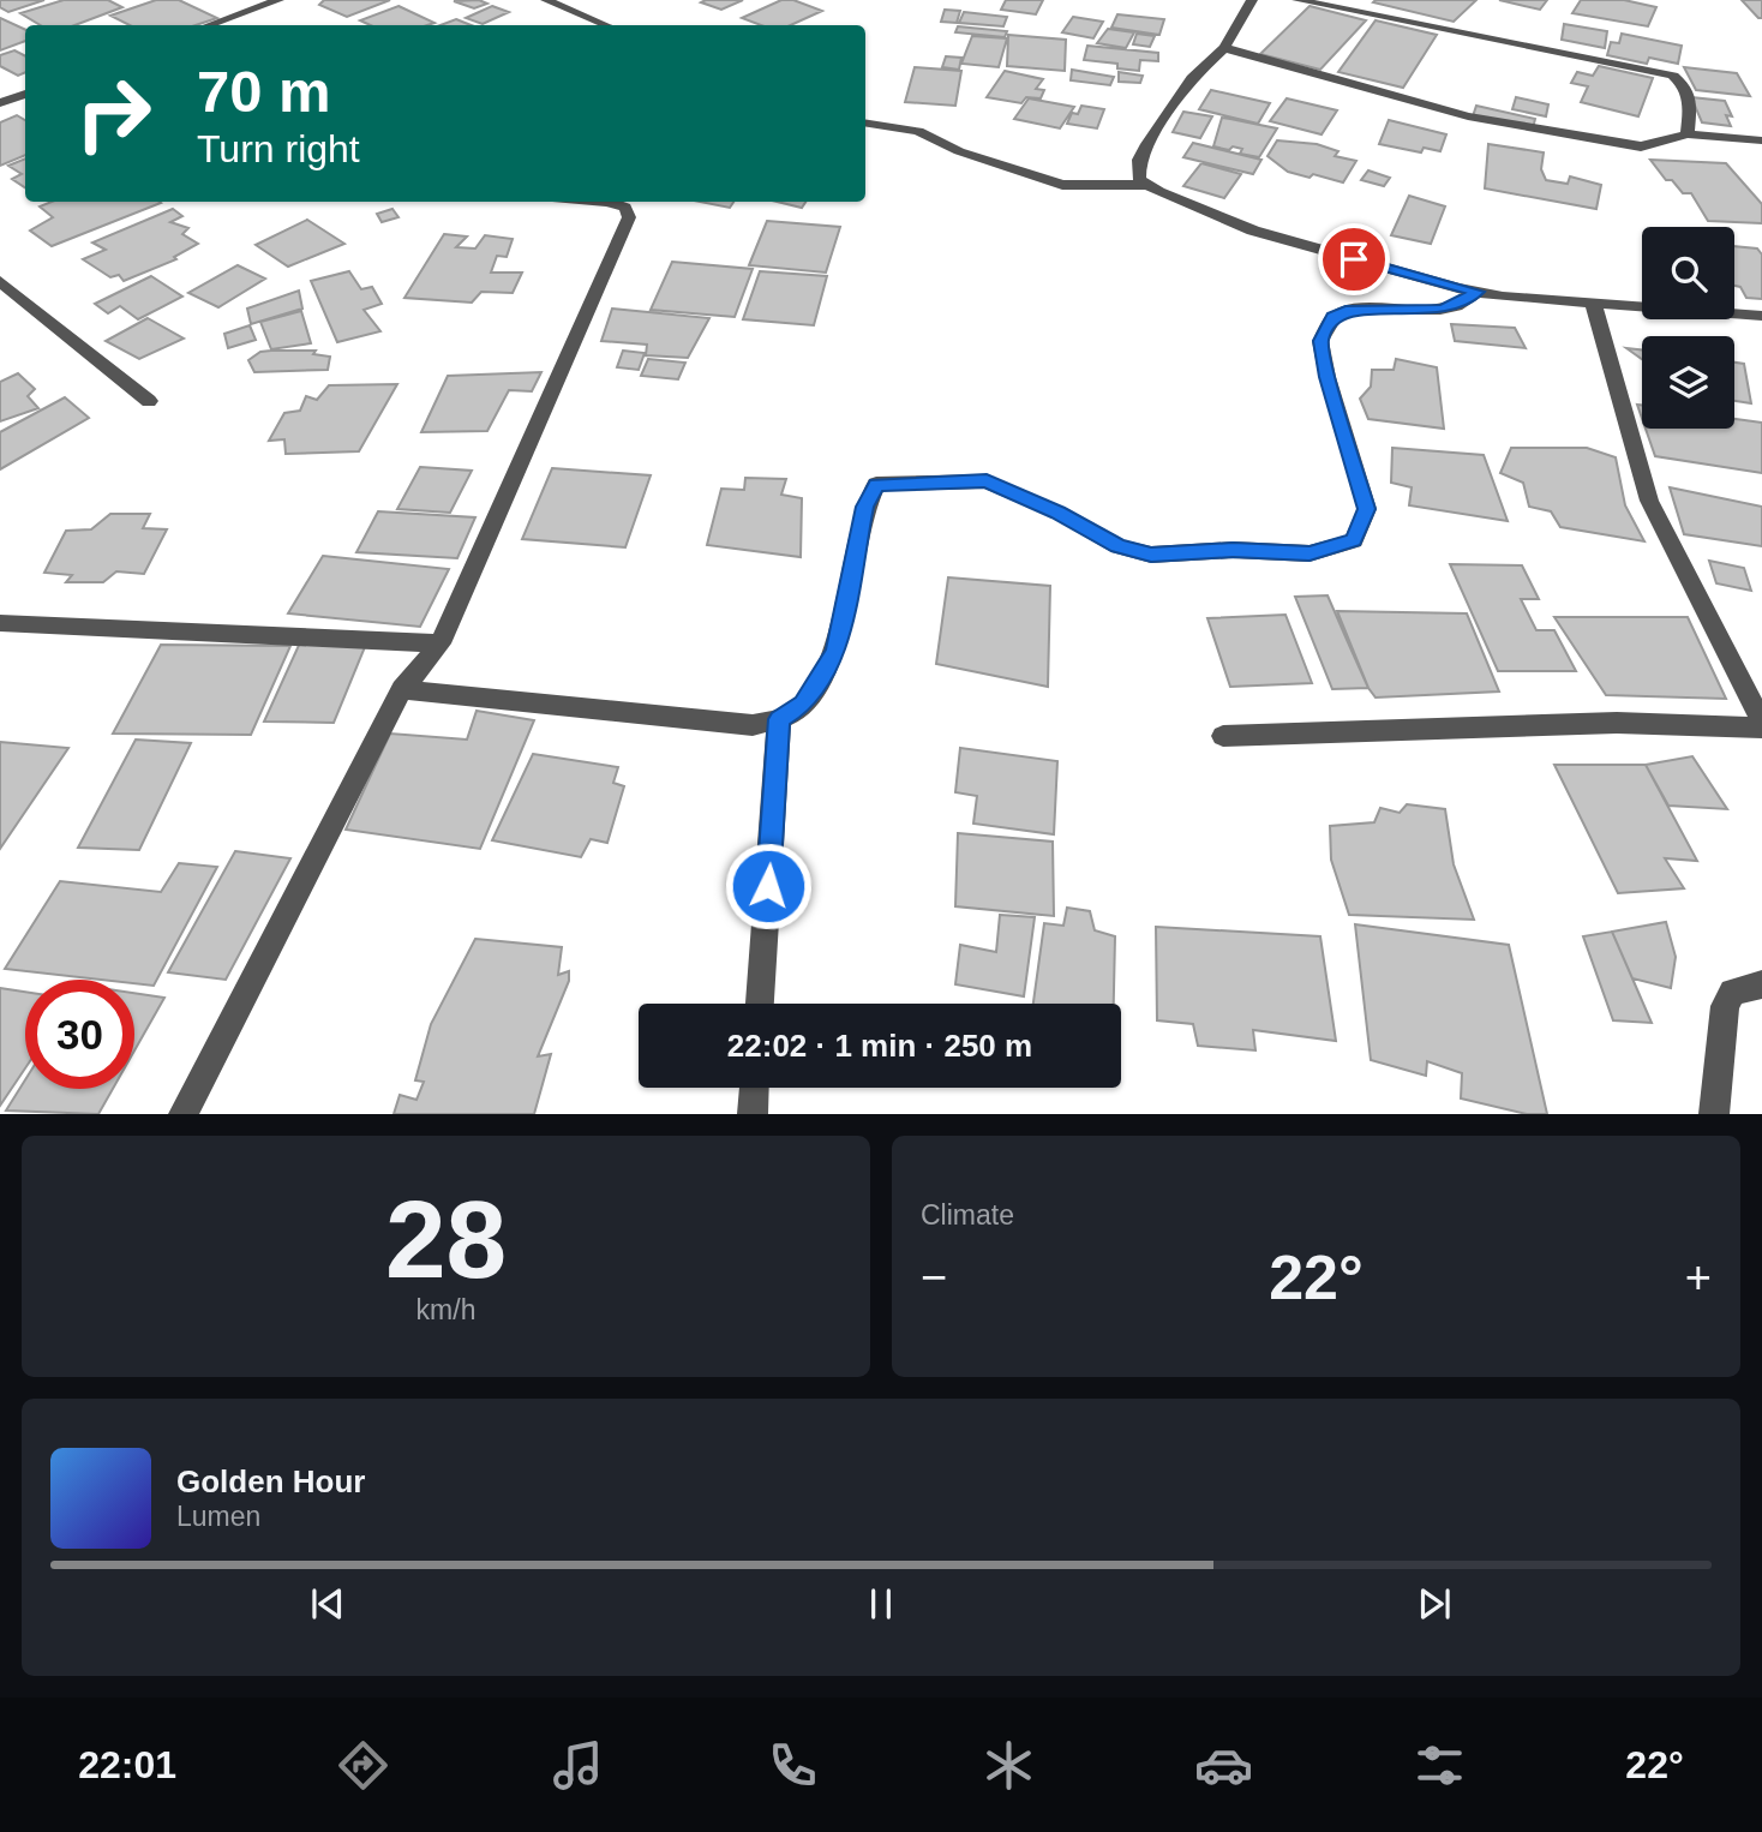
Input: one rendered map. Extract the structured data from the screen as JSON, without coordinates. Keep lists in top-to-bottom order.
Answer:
{
  "page": {
    "turn": ["70 m", "Turn right"],
    "limit": "30",
    "trip": "22:02 · 1 min · 250 m",
    "tile": [
      ["28", "km/h"],
      "Climate"
    ],
    "heat": ["−", "22°", "+"],
    "song": ["Golden Hour", "Lumen"],
    "tabs": ["22:01", "22°"]
  }
}
